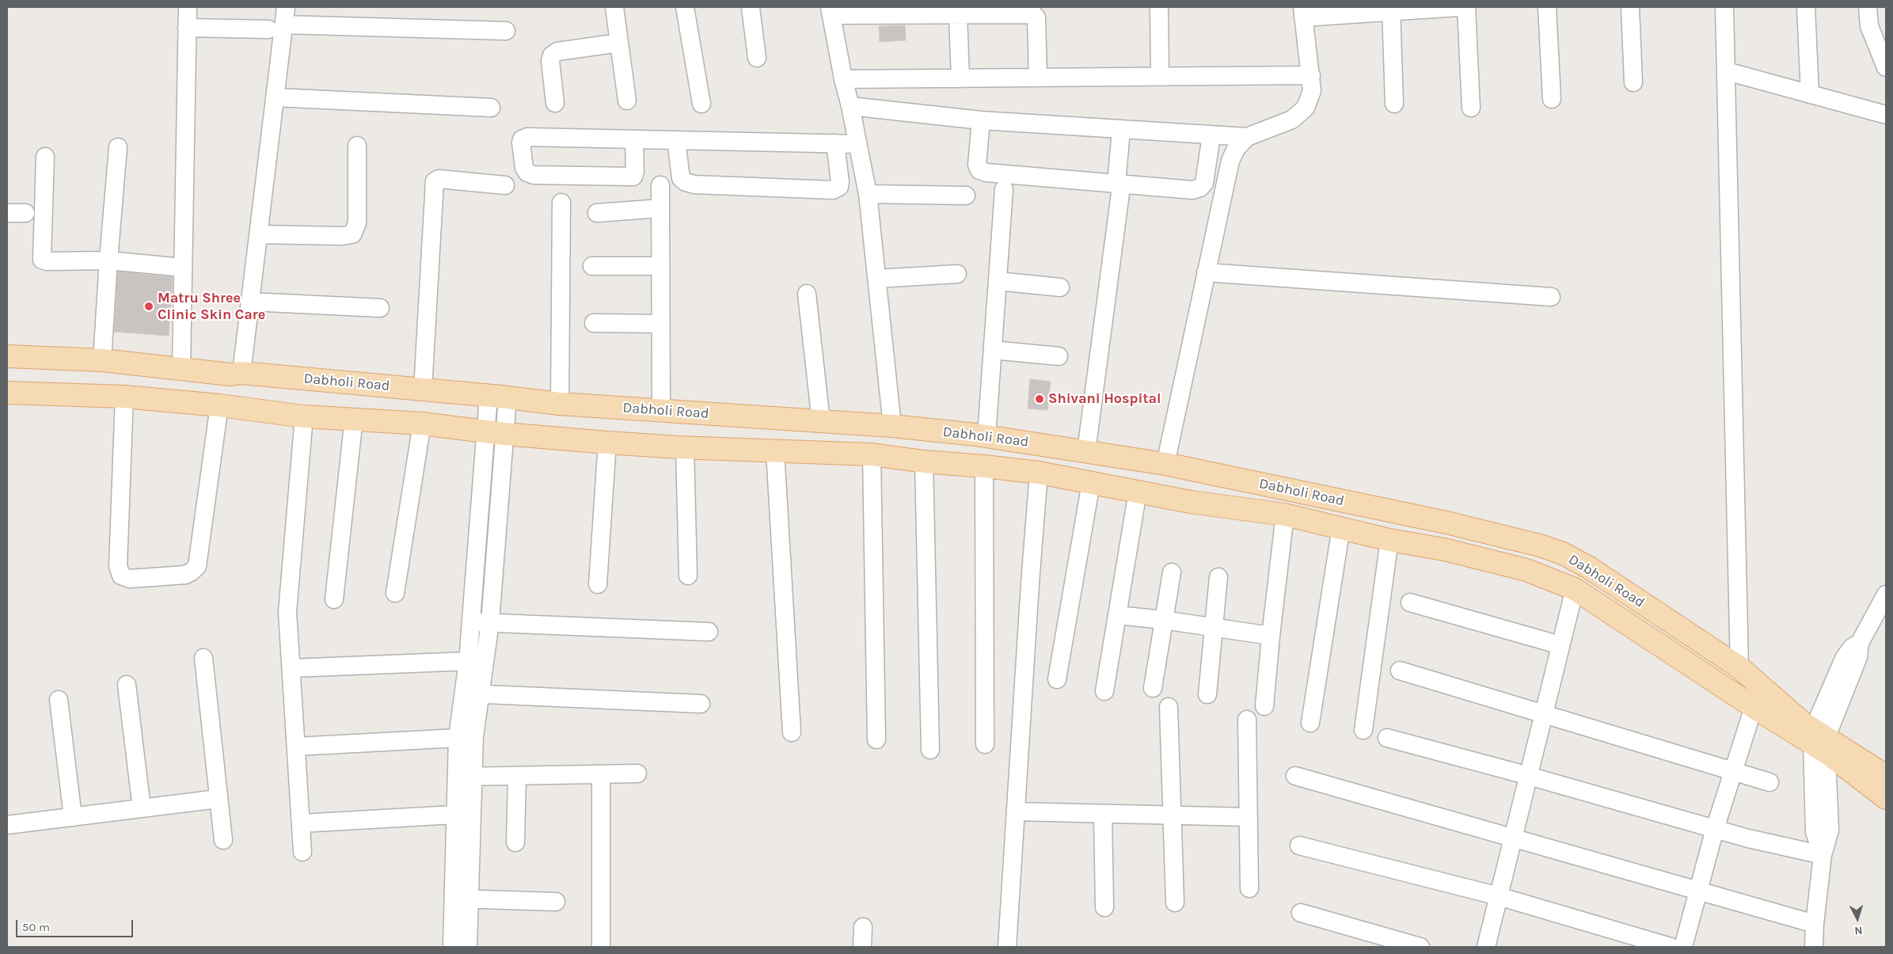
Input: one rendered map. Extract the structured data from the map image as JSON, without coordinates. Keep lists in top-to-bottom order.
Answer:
{
  "streets": {
    "main road": ["Dabholi Road"]
  },
  "places": ["Matru Shree Clinic Skin Care", "Shivani Hospital"],
  "scale_bar": "50 m",
  "north": "bottom"
}
